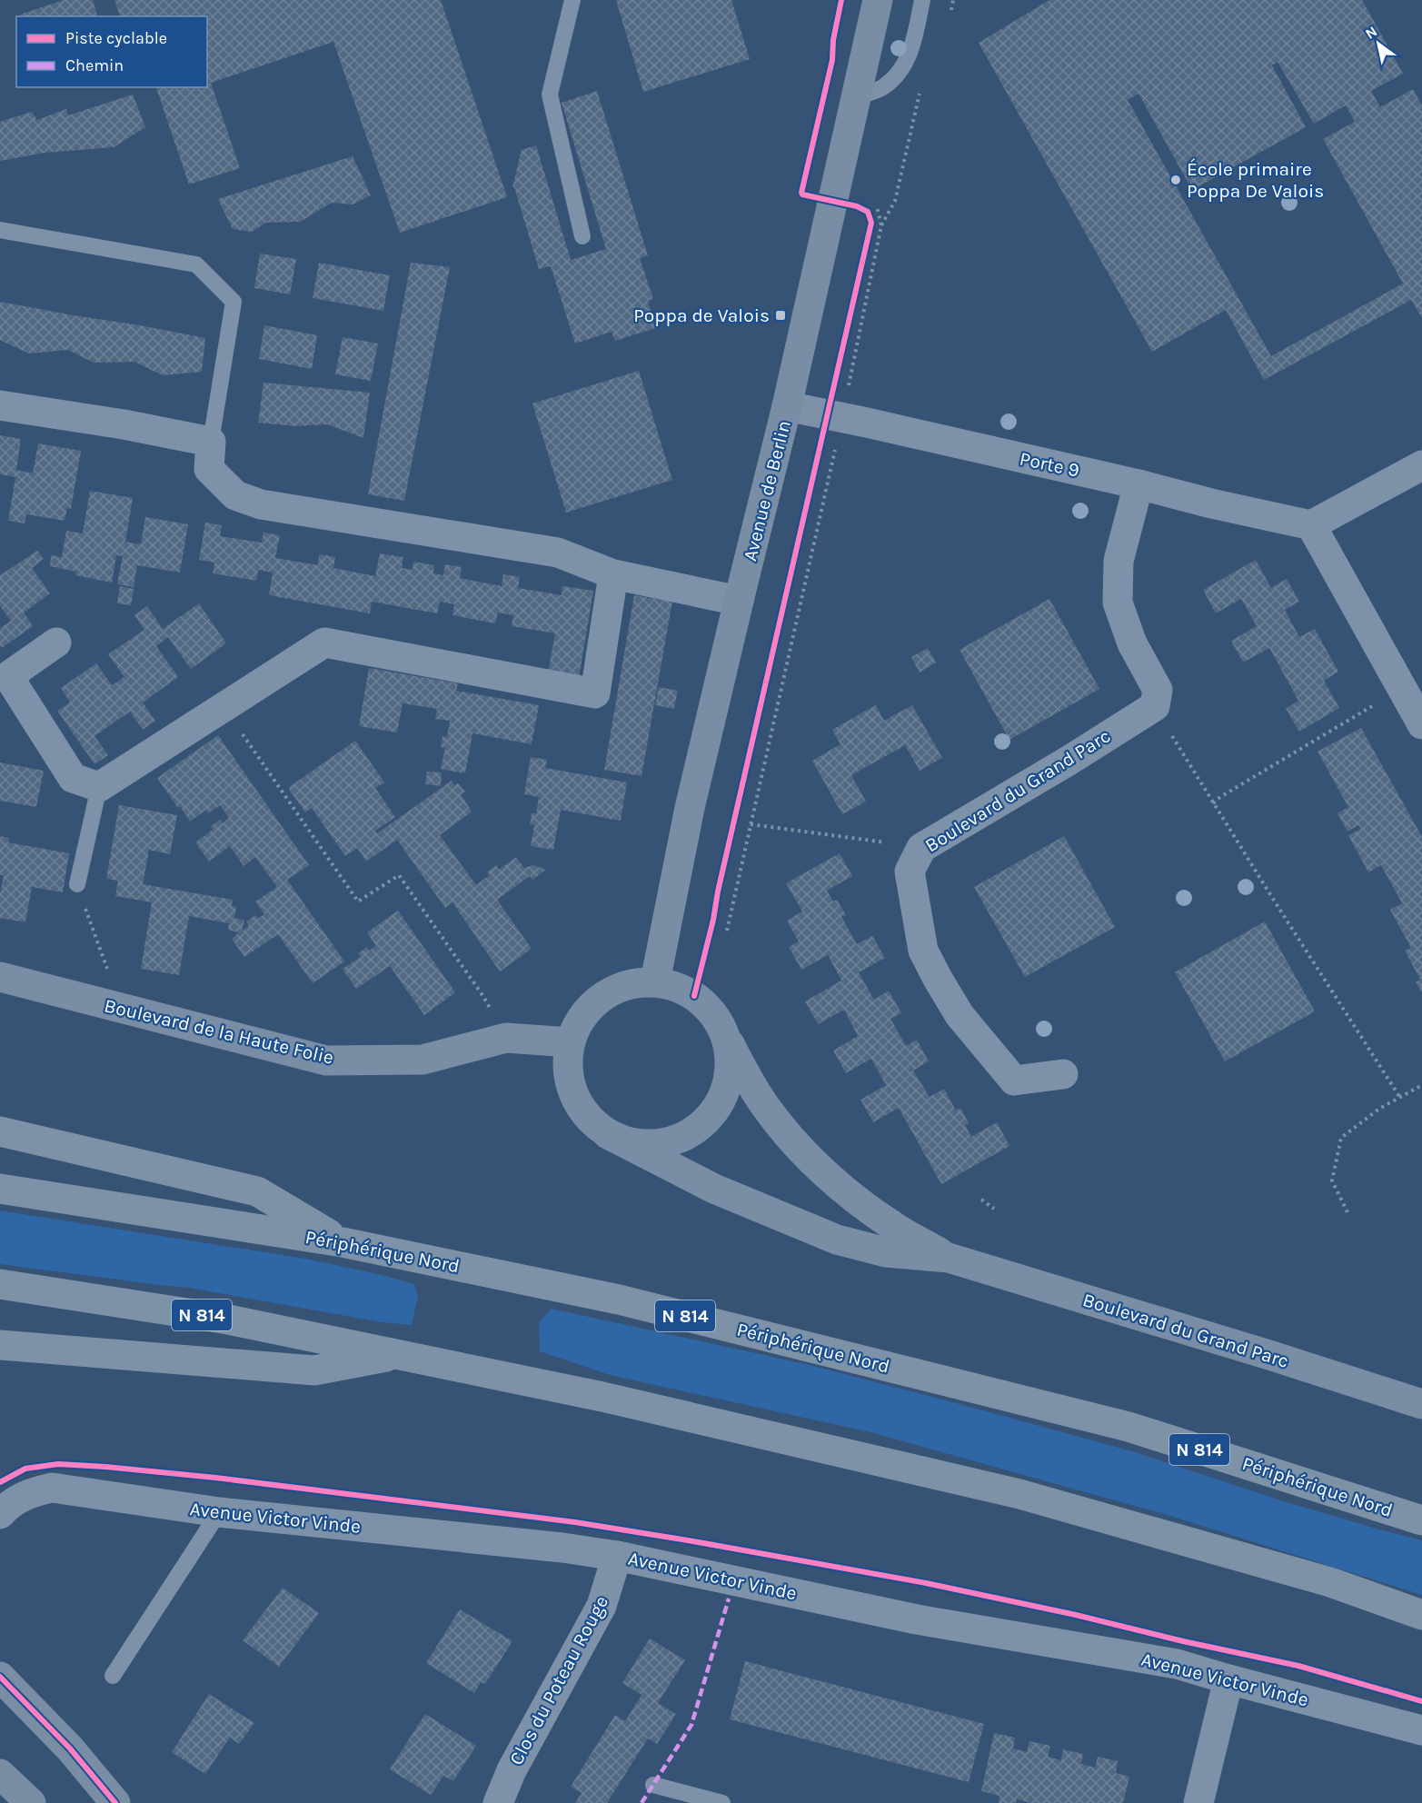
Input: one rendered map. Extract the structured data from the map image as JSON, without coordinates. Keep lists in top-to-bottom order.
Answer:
{
  "streets": {
    "highway": ["Périphérique Nord", "N 814"],
    "street": [
      "Porte 9",
      "Avenue de Berlin",
      "Boulevard du Grand Parc",
      "Boulevard de la Haute Folie",
      "Avenue Victor Vinde",
      "Clos du Poteau Rouge"
    ]
  },
  "crossings": [
    ["Porte 9", "Avenue de Berlin"],
    ["Avenue de Berlin", "Boulevard du Grand Parc"],
    ["Avenue de Berlin", "Boulevard de la Haute Folie"],
    ["Boulevard du Grand Parc", "Boulevard de la Haute Folie"],
    ["Périphérique Nord", "N 814"],
    ["Avenue Victor Vinde", "Clos du Poteau Rouge"]
  ],
  "places": {
    "other": ["École primaire Poppa De Valois"],
    "transit": ["Poppa de Valois"]
  },
  "legend": ["Piste cyclable", "Chemin"],
  "north": "top left"
}
